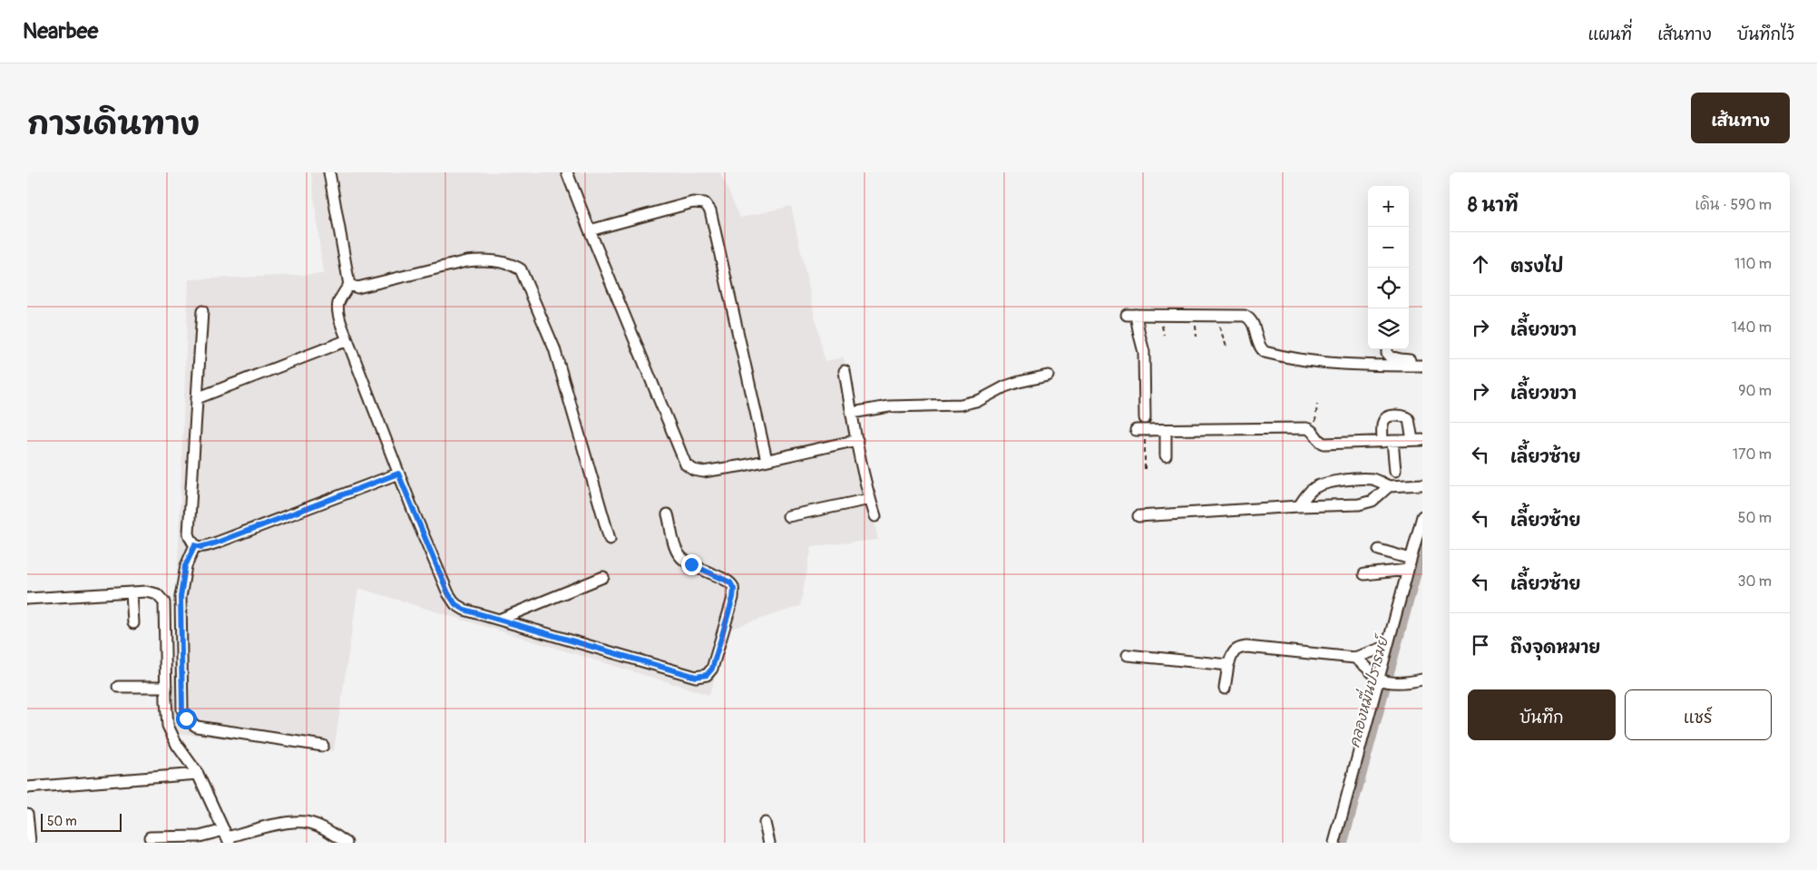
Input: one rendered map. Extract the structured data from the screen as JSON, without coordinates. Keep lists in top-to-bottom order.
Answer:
{
  "water": ["คลองหมื่นปรารมย์"],
  "scale_bar": "50 m",
  "page": {
    "header": "Nearbee",
    "nav": ["แผนที่", "เส้นทาง", "บันทึกไว้"],
    "title": "การเดินทาง",
    "buttons": [
      "เส้นทาง",
      ["บันทึก", "แชร์"]
    ],
    "heading": ["8 นาที", "เดิน · 590 m"],
    "map_buttons": ["+", "−"],
    "list": [
      ["ตรงไป", "110 m"],
      ["เลี้ยวขวา", "140 m"],
      ["เลี้ยวขวา", "90 m"],
      ["เลี้ยวซ้าย", "170 m"],
      ["เลี้ยวซ้าย", "50 m"],
      ["เลี้ยวซ้าย", "30 m"],
      "ถึงจุดหมาย"
    ],
    "scale": "50 m"
  }
}
